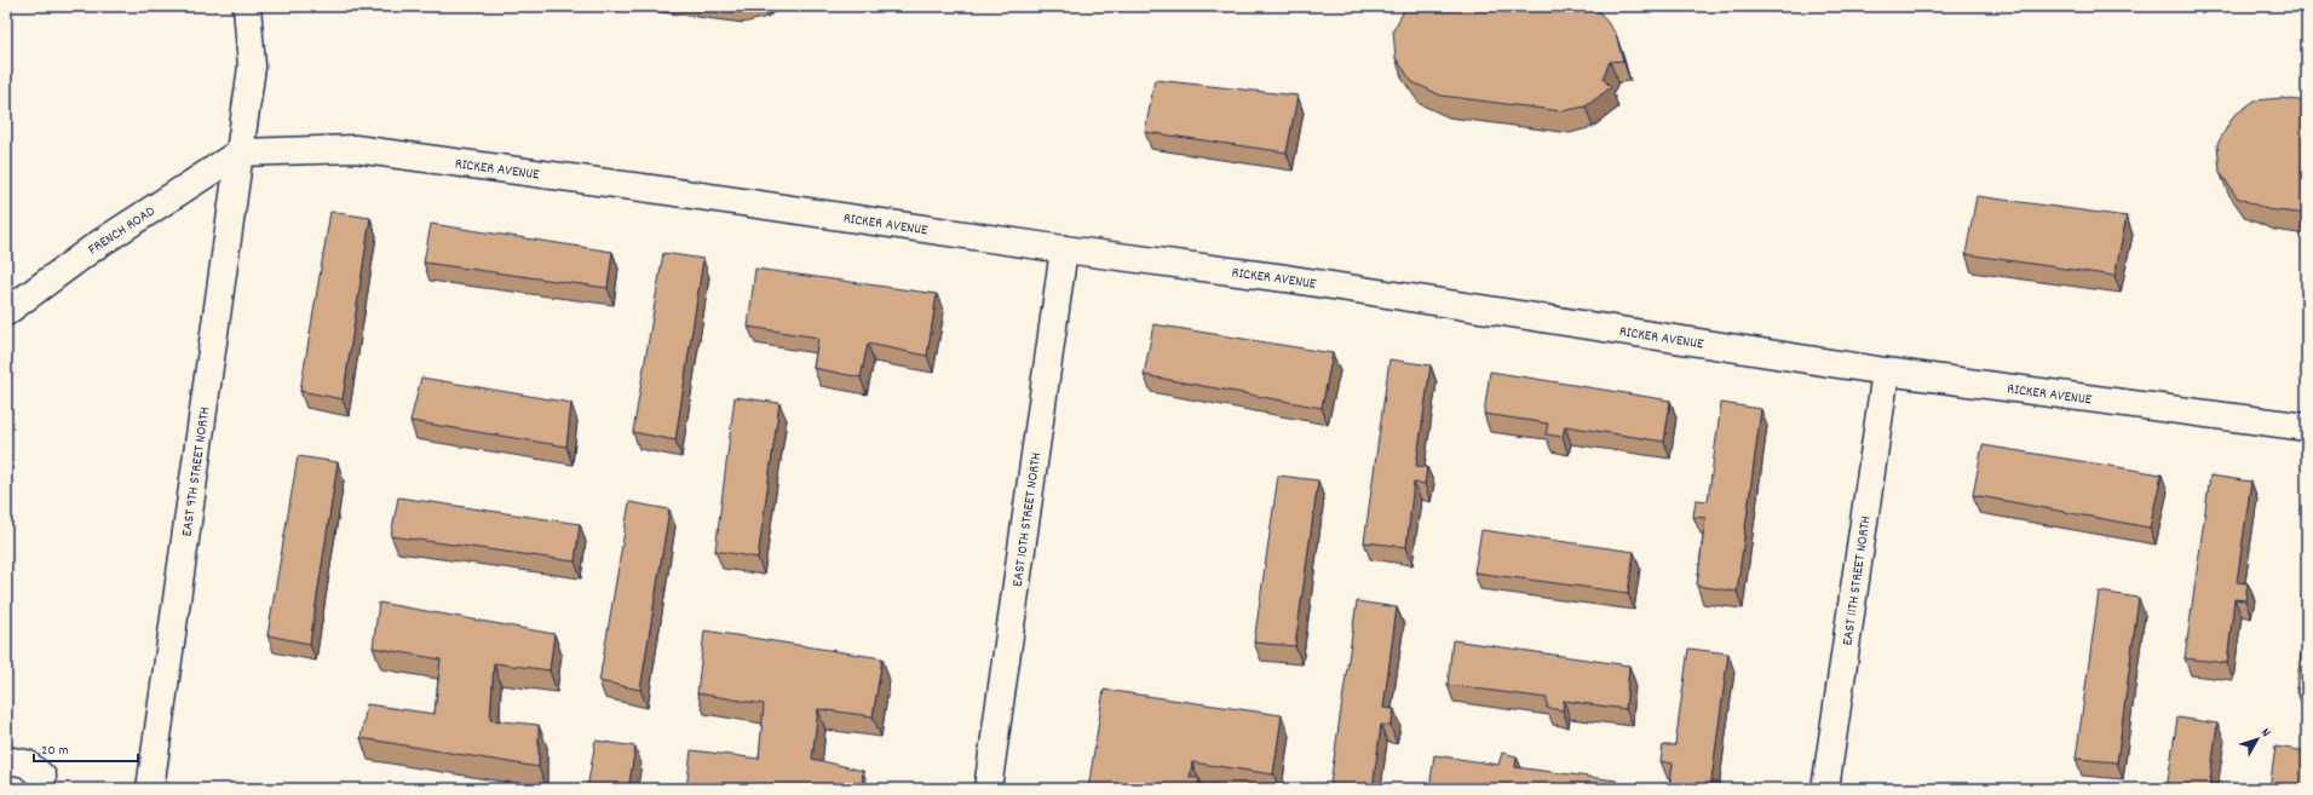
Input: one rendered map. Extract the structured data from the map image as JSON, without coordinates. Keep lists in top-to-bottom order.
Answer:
{
  "streets": {
    "street": [
      "RICKER AVENUE",
      "FRENCH ROAD",
      "EAST 9TH STREET NORTH",
      "EAST 10TH STREET NORTH",
      "EAST 11TH STREET NORTH"
    ]
  },
  "crossings": [
    ["RICKER AVENUE", "FRENCH ROAD"],
    ["RICKER AVENUE", "EAST 9TH STREET NORTH"],
    ["RICKER AVENUE", "EAST 10TH STREET NORTH"],
    ["RICKER AVENUE", "EAST 11TH STREET NORTH"],
    ["FRENCH ROAD", "EAST 9TH STREET NORTH"]
  ],
  "scale_bar": "20 m",
  "north": "top right"
}
